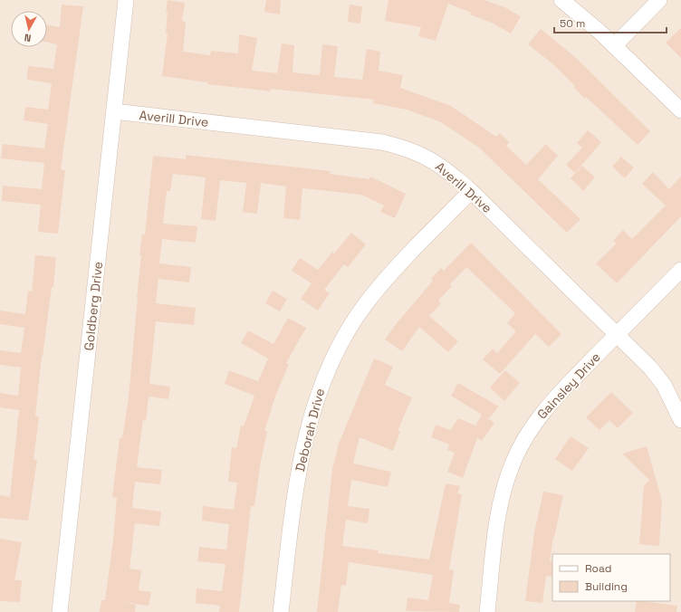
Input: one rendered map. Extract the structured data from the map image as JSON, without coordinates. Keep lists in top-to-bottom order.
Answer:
{
  "streets": {
    "street": [
      "Averill Drive",
      "Goldberg Drive",
      "Gainsley Drive",
      "Deborah Drive"
    ]
  },
  "crossings": [
    ["Averill Drive", "Goldberg Drive"],
    ["Averill Drive", "Gainsley Drive"],
    ["Averill Drive", "Deborah Drive"]
  ],
  "legend": ["Road", "Building"],
  "scale_bar": "50 m",
  "north": "bottom"
}
